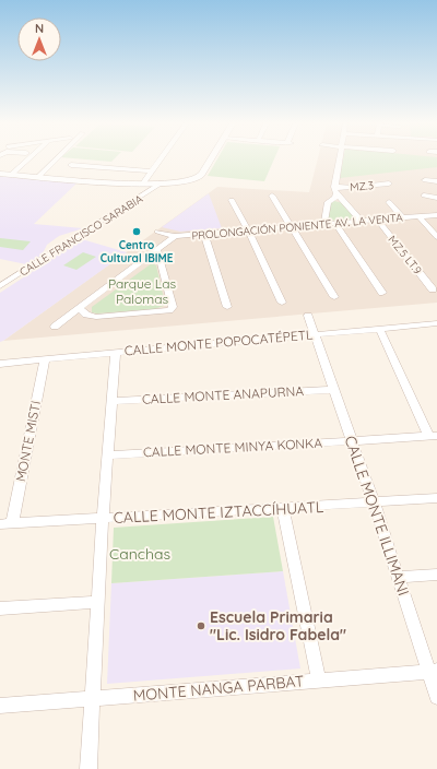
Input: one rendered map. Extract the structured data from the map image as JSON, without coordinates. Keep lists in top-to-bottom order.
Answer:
{
  "streets": {
    "street": [
      "MZ.3",
      "PROLONGACIÓN PONIENTE AV. LA VENTA",
      "CALLE FRANCISCO SARABIA",
      "MZ.5 LT.9",
      "CALLE MONTE POPOCATÉPETL",
      "CALLE MONTE ANAPURNA",
      "MONTE MISTI",
      "CALLE MONTE MINYA KONKA",
      "CALLE MONTE IZTACCÍHUATL",
      "CALLE MONTE ILLIMANI",
      "MONTE NANGA PARBAT"
    ]
  },
  "crossings": [
    ["PROLONGACIÓN PONIENTE AV. LA VENTA", "MZ.5 LT.9"],
    ["CALLE MONTE POPOCATÉPETL", "MONTE MISTI"],
    ["CALLE MONTE POPOCATÉPETL", "CALLE MONTE ILLIMANI"],
    ["CALLE MONTE ANAPURNA", "CALLE MONTE ILLIMANI"],
    ["MONTE MISTI", "CALLE MONTE IZTACCÍHUATL"],
    ["CALLE MONTE MINYA KONKA", "CALLE MONTE ILLIMANI"],
    ["CALLE MONTE IZTACCÍHUATL", "CALLE MONTE ILLIMANI"],
    ["CALLE MONTE ILLIMANI", "MONTE NANGA PARBAT"]
  ],
  "parks": ["Parque Las Palomas", "Canchas"],
  "places": ["Centro Cultural IBIME", "Escuela Primaria \"Lic. Isidro Fabela\""],
  "north": "top"
}
